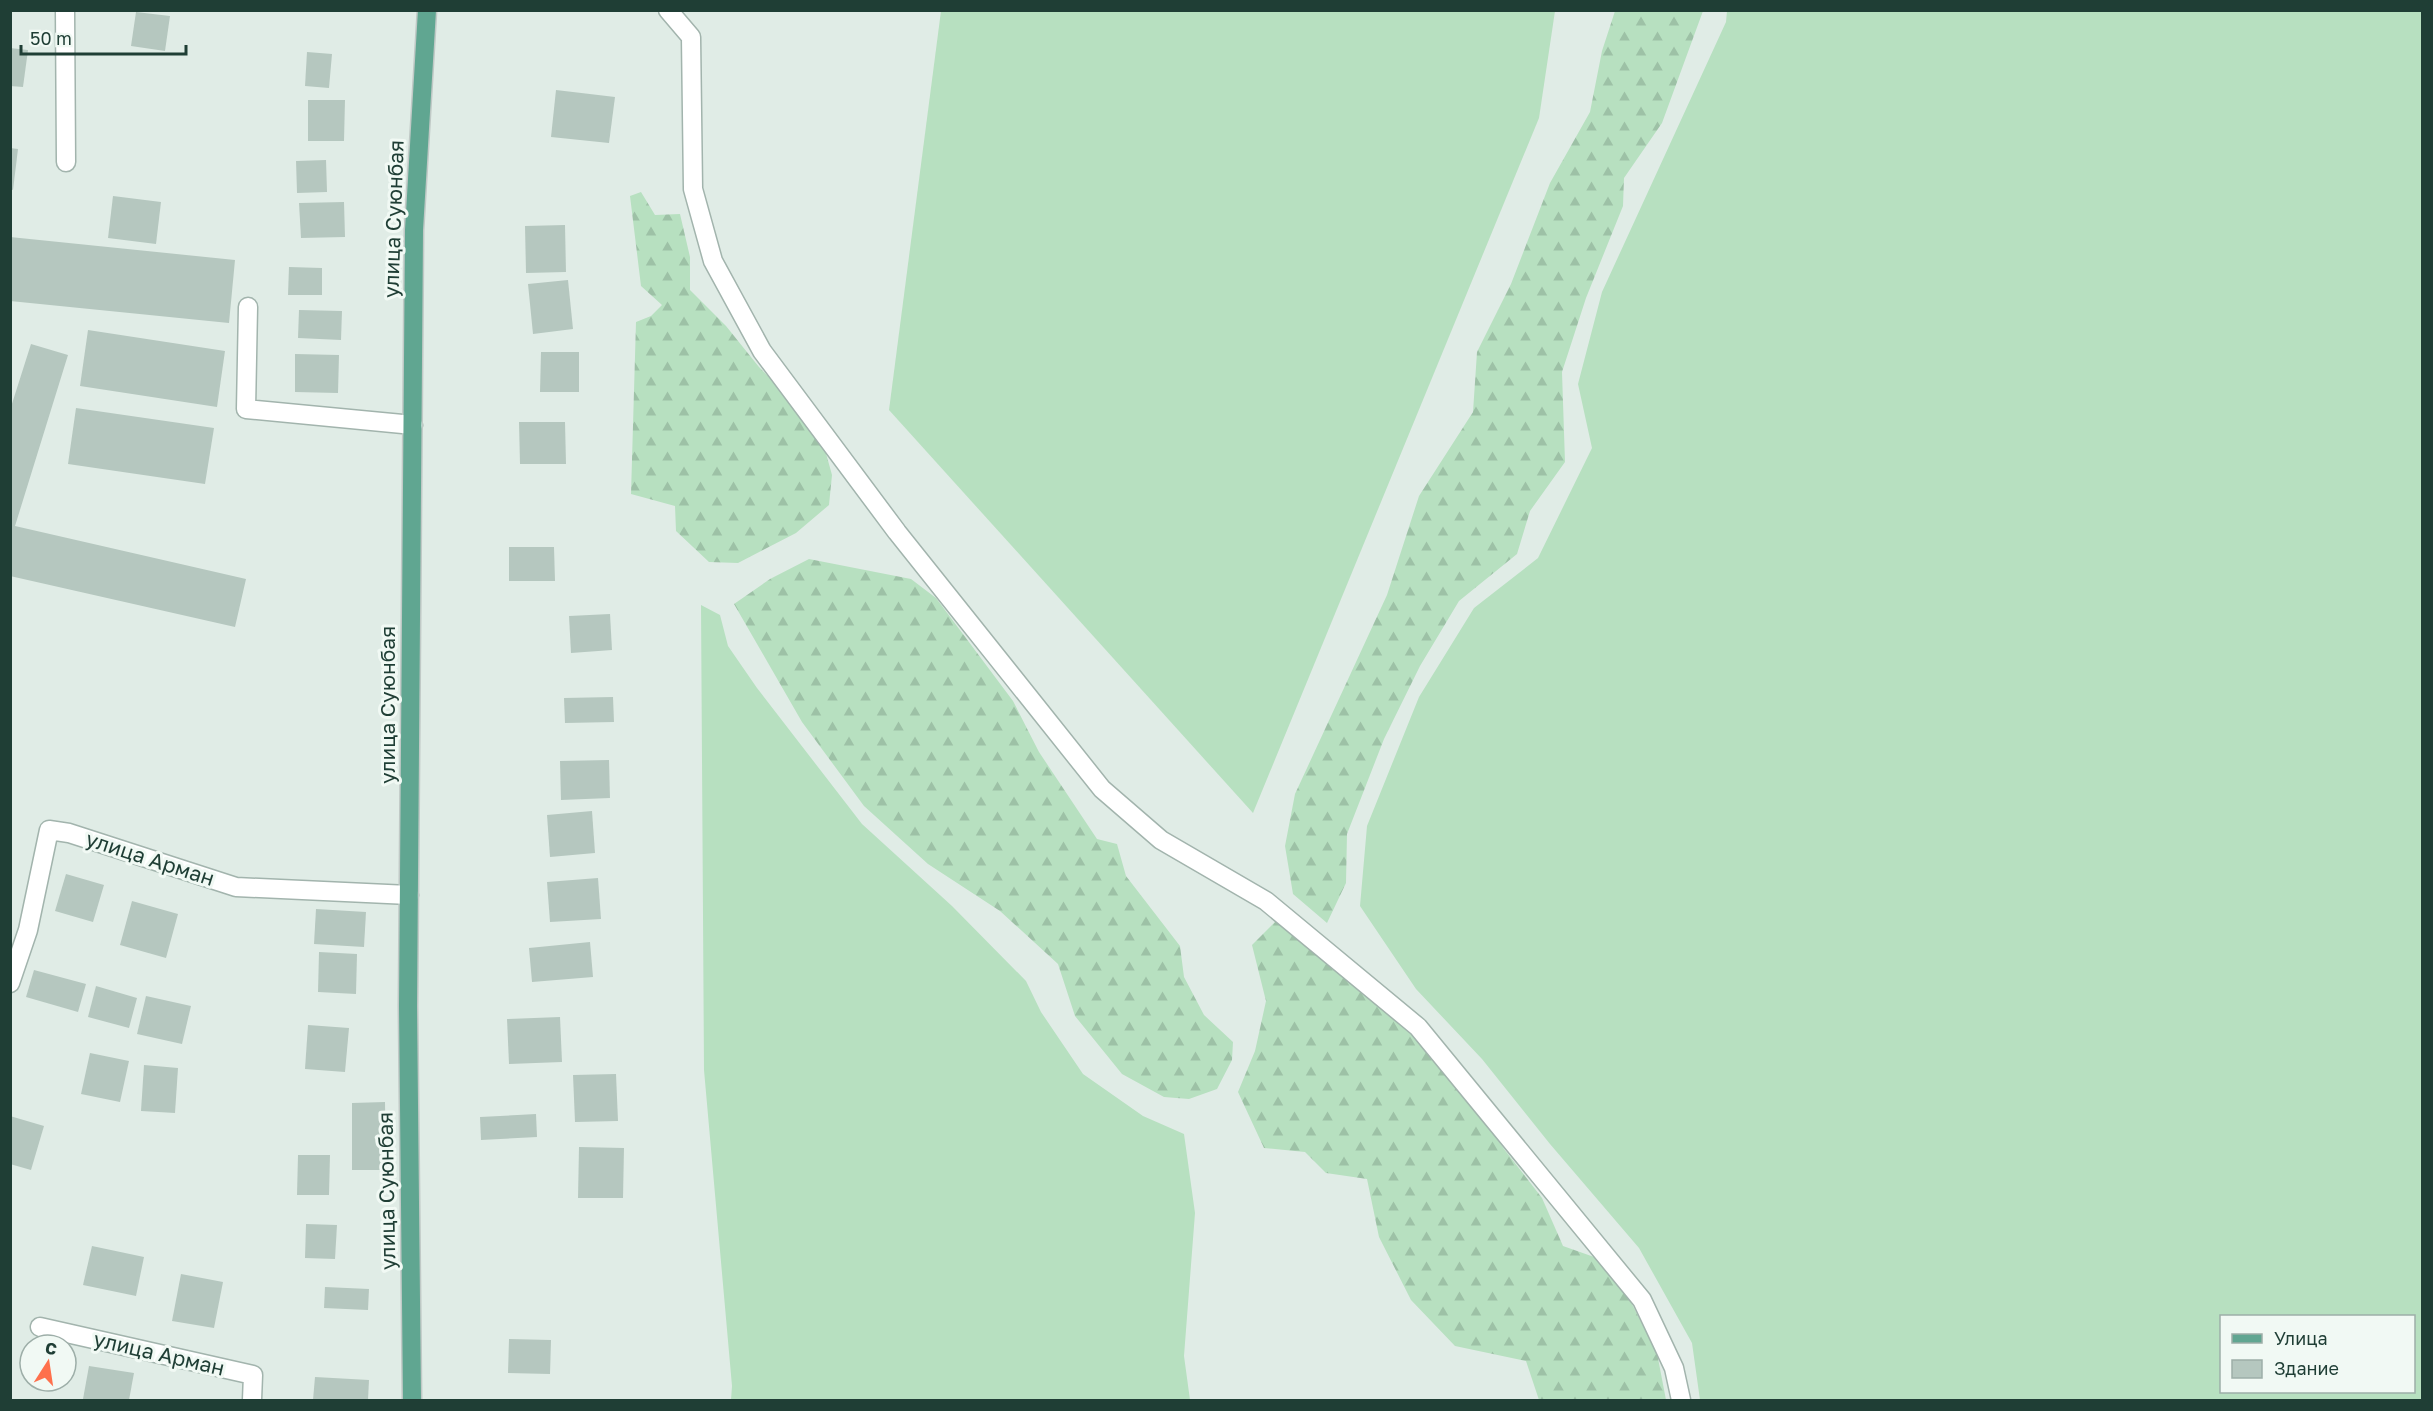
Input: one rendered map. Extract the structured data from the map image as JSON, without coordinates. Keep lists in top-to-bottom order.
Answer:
{
  "streets": {
    "main road": ["улица Суюнбая"],
    "street": ["улица Арман"]
  },
  "crossings": [
    ["улица Суюнбая", "улица Арман"]
  ],
  "legend": ["Улица", "Здание"],
  "scale_bar": "50 m",
  "north": "top"
}
